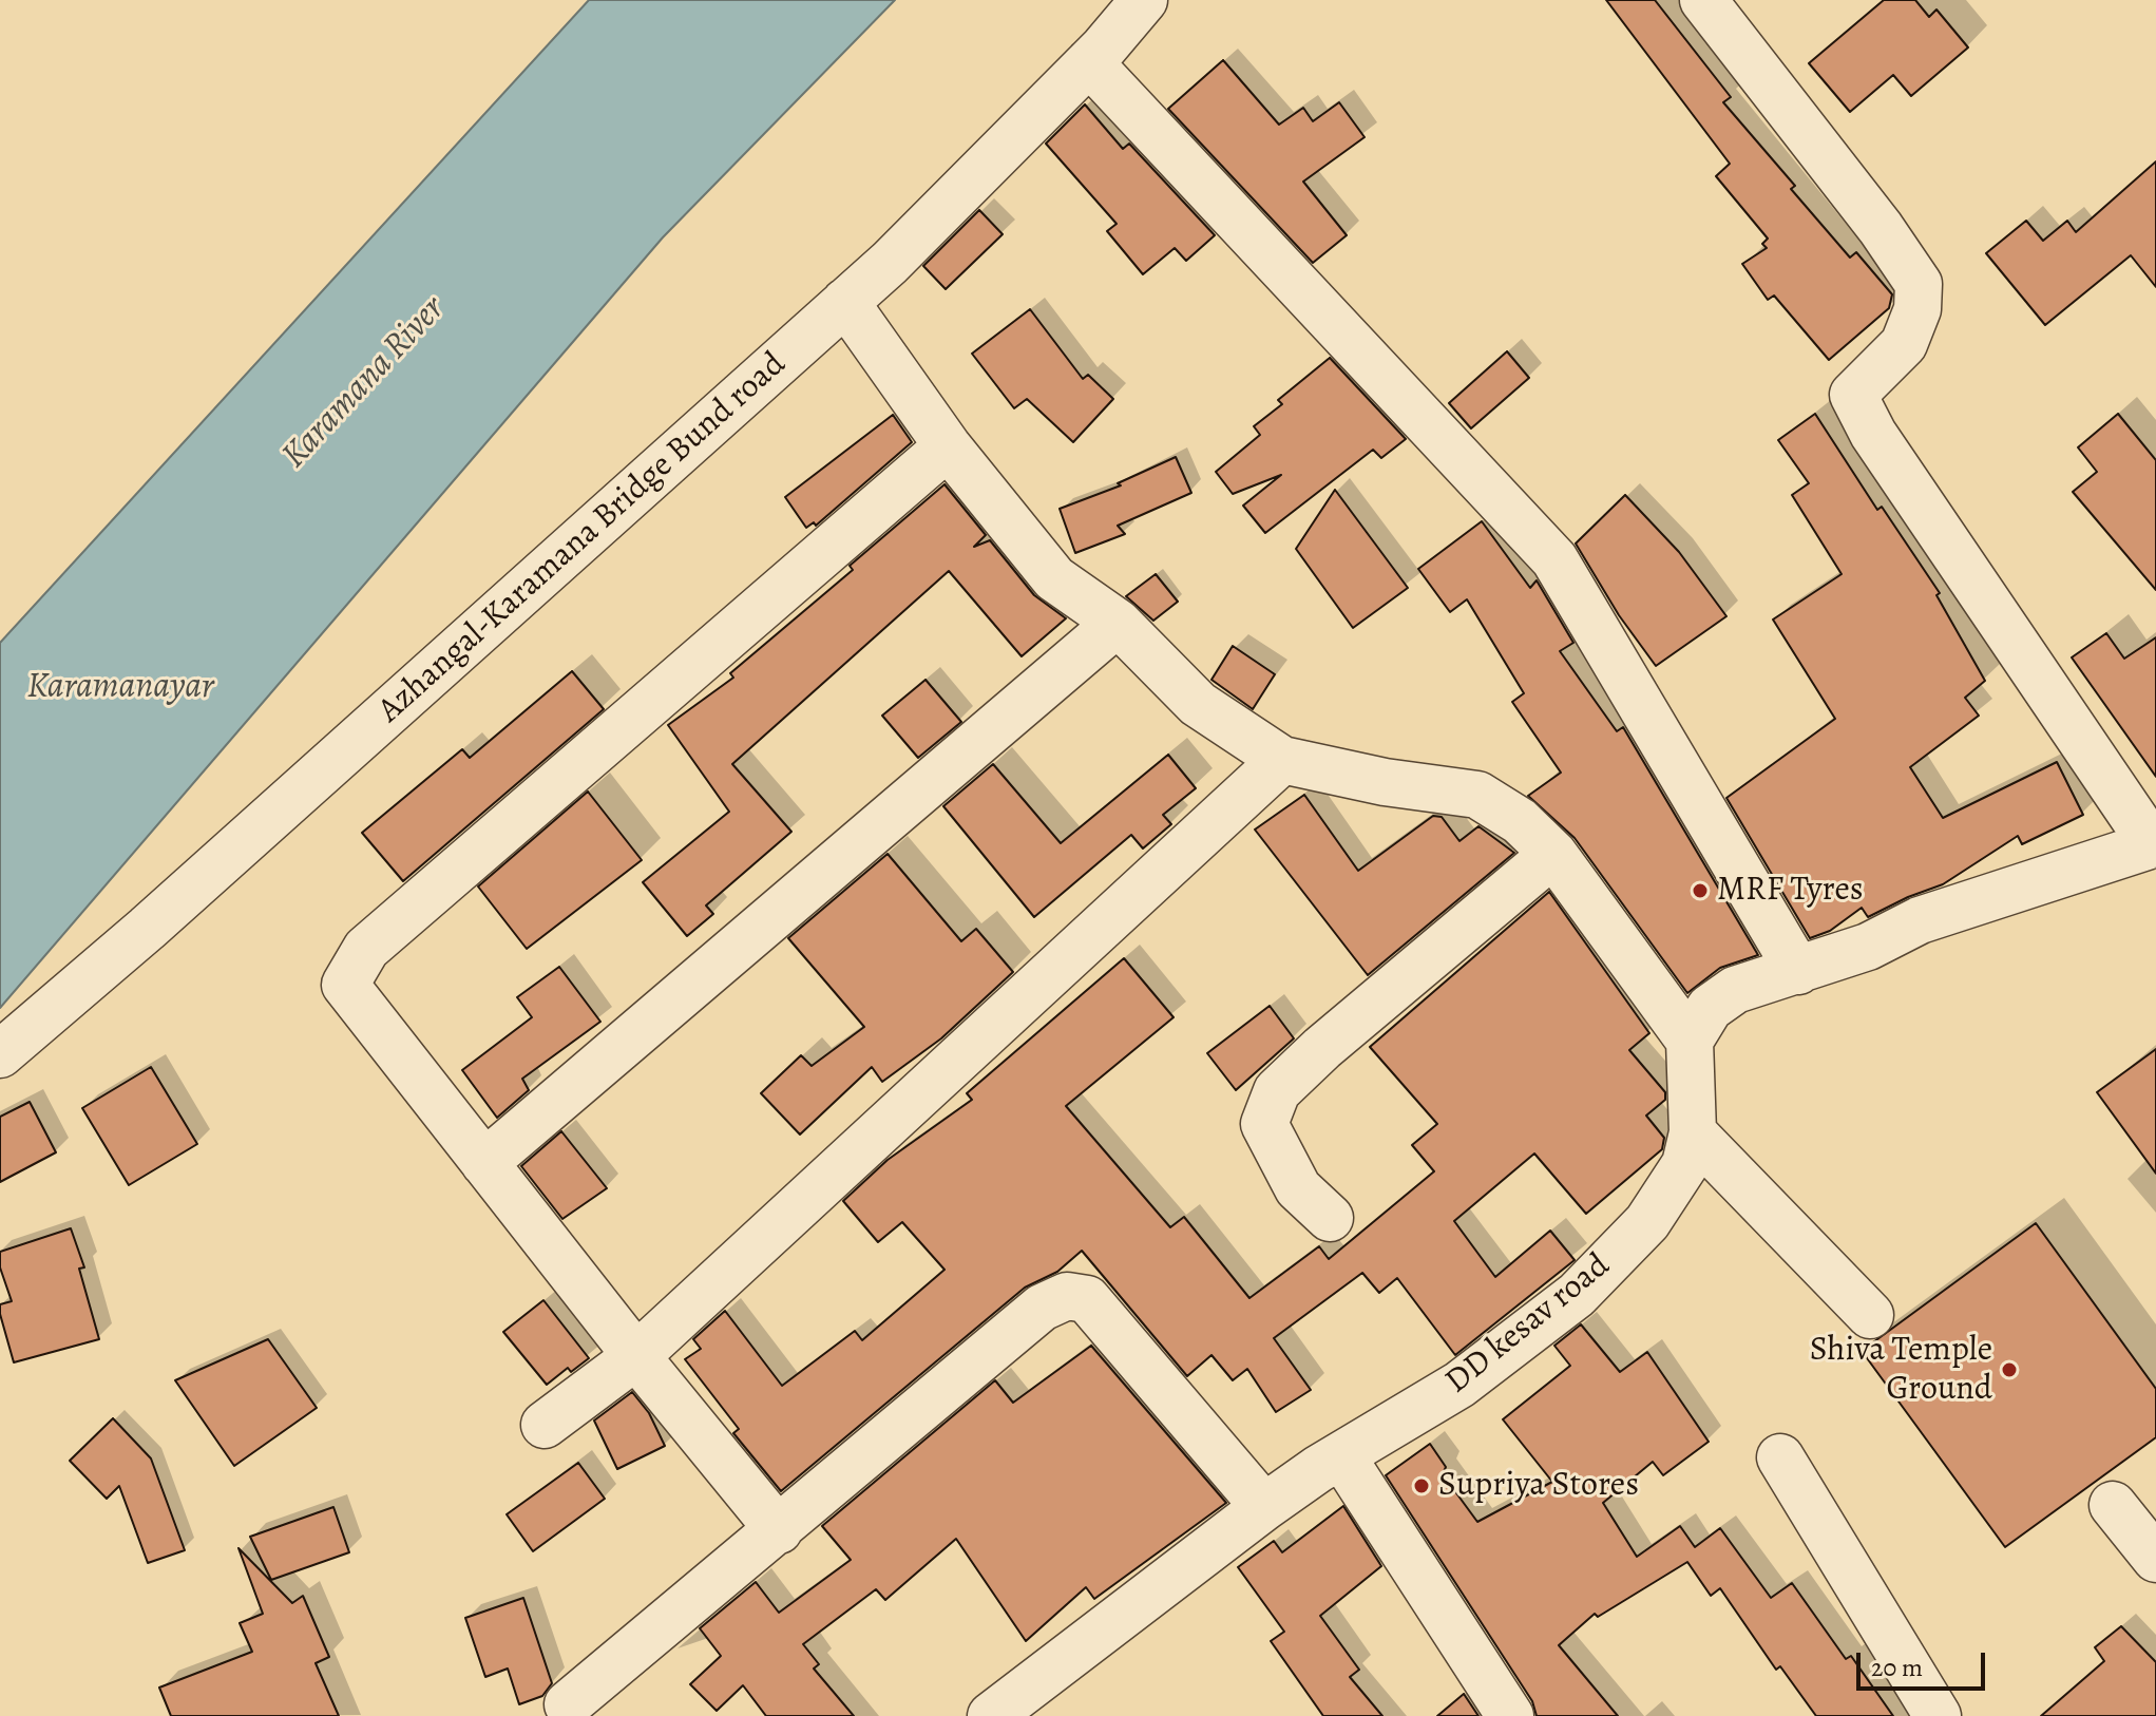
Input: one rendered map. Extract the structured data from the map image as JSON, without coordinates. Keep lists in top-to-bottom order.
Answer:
{
  "streets": {
    "street": ["Azhangal-Karamana Bridge Bund road", "DD kesav road"]
  },
  "water": ["Karamana River", "Karamanayar"],
  "places": ["MRF Tyres", "Shiva Temple Ground", "Supriya Stores"],
  "scale_bar": "20 m"
}
